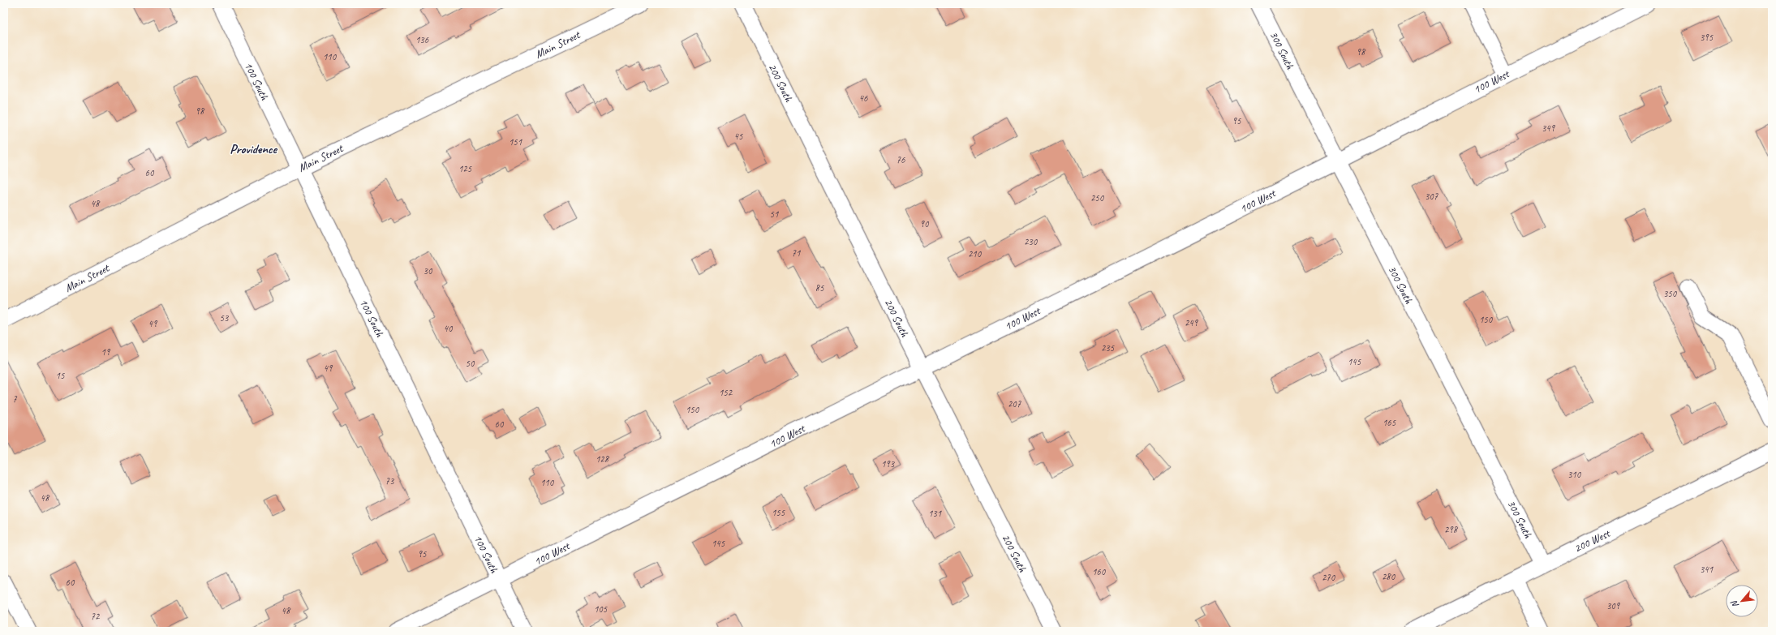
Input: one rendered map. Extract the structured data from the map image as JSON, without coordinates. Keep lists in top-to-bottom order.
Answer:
{
  "streets": {
    "street": [
      "Main Street",
      "300 South",
      "100 South",
      "100 West",
      "200 South",
      "200 West"
    ]
  },
  "crossings": [
    ["Main Street", "100 South"],
    ["300 South", "100 West"],
    ["300 South", "200 West"],
    ["100 South", "100 West"],
    ["100 West", "200 South"]
  ],
  "districts": ["Providence"],
  "house_numbers": [
    "395",
    "136",
    "98",
    "110",
    "46",
    "98",
    "95",
    "349",
    "45",
    "151",
    "76",
    "125",
    "60",
    "307",
    "250",
    "48",
    "51",
    "90",
    "230",
    "71",
    "210",
    "30",
    "85",
    "350",
    "53",
    "150",
    "249",
    "49",
    "40",
    "235",
    "19",
    "145",
    "50",
    "49",
    "15",
    "152",
    "7",
    "207",
    "150",
    "165",
    "60",
    "128",
    "193",
    "310",
    "73",
    "110",
    "48",
    "155",
    "131",
    "298",
    "145",
    "95",
    "341",
    "160",
    "280",
    "270",
    "60",
    "309",
    "105",
    "48",
    "72"
  ],
  "north": "bottom left"
}
